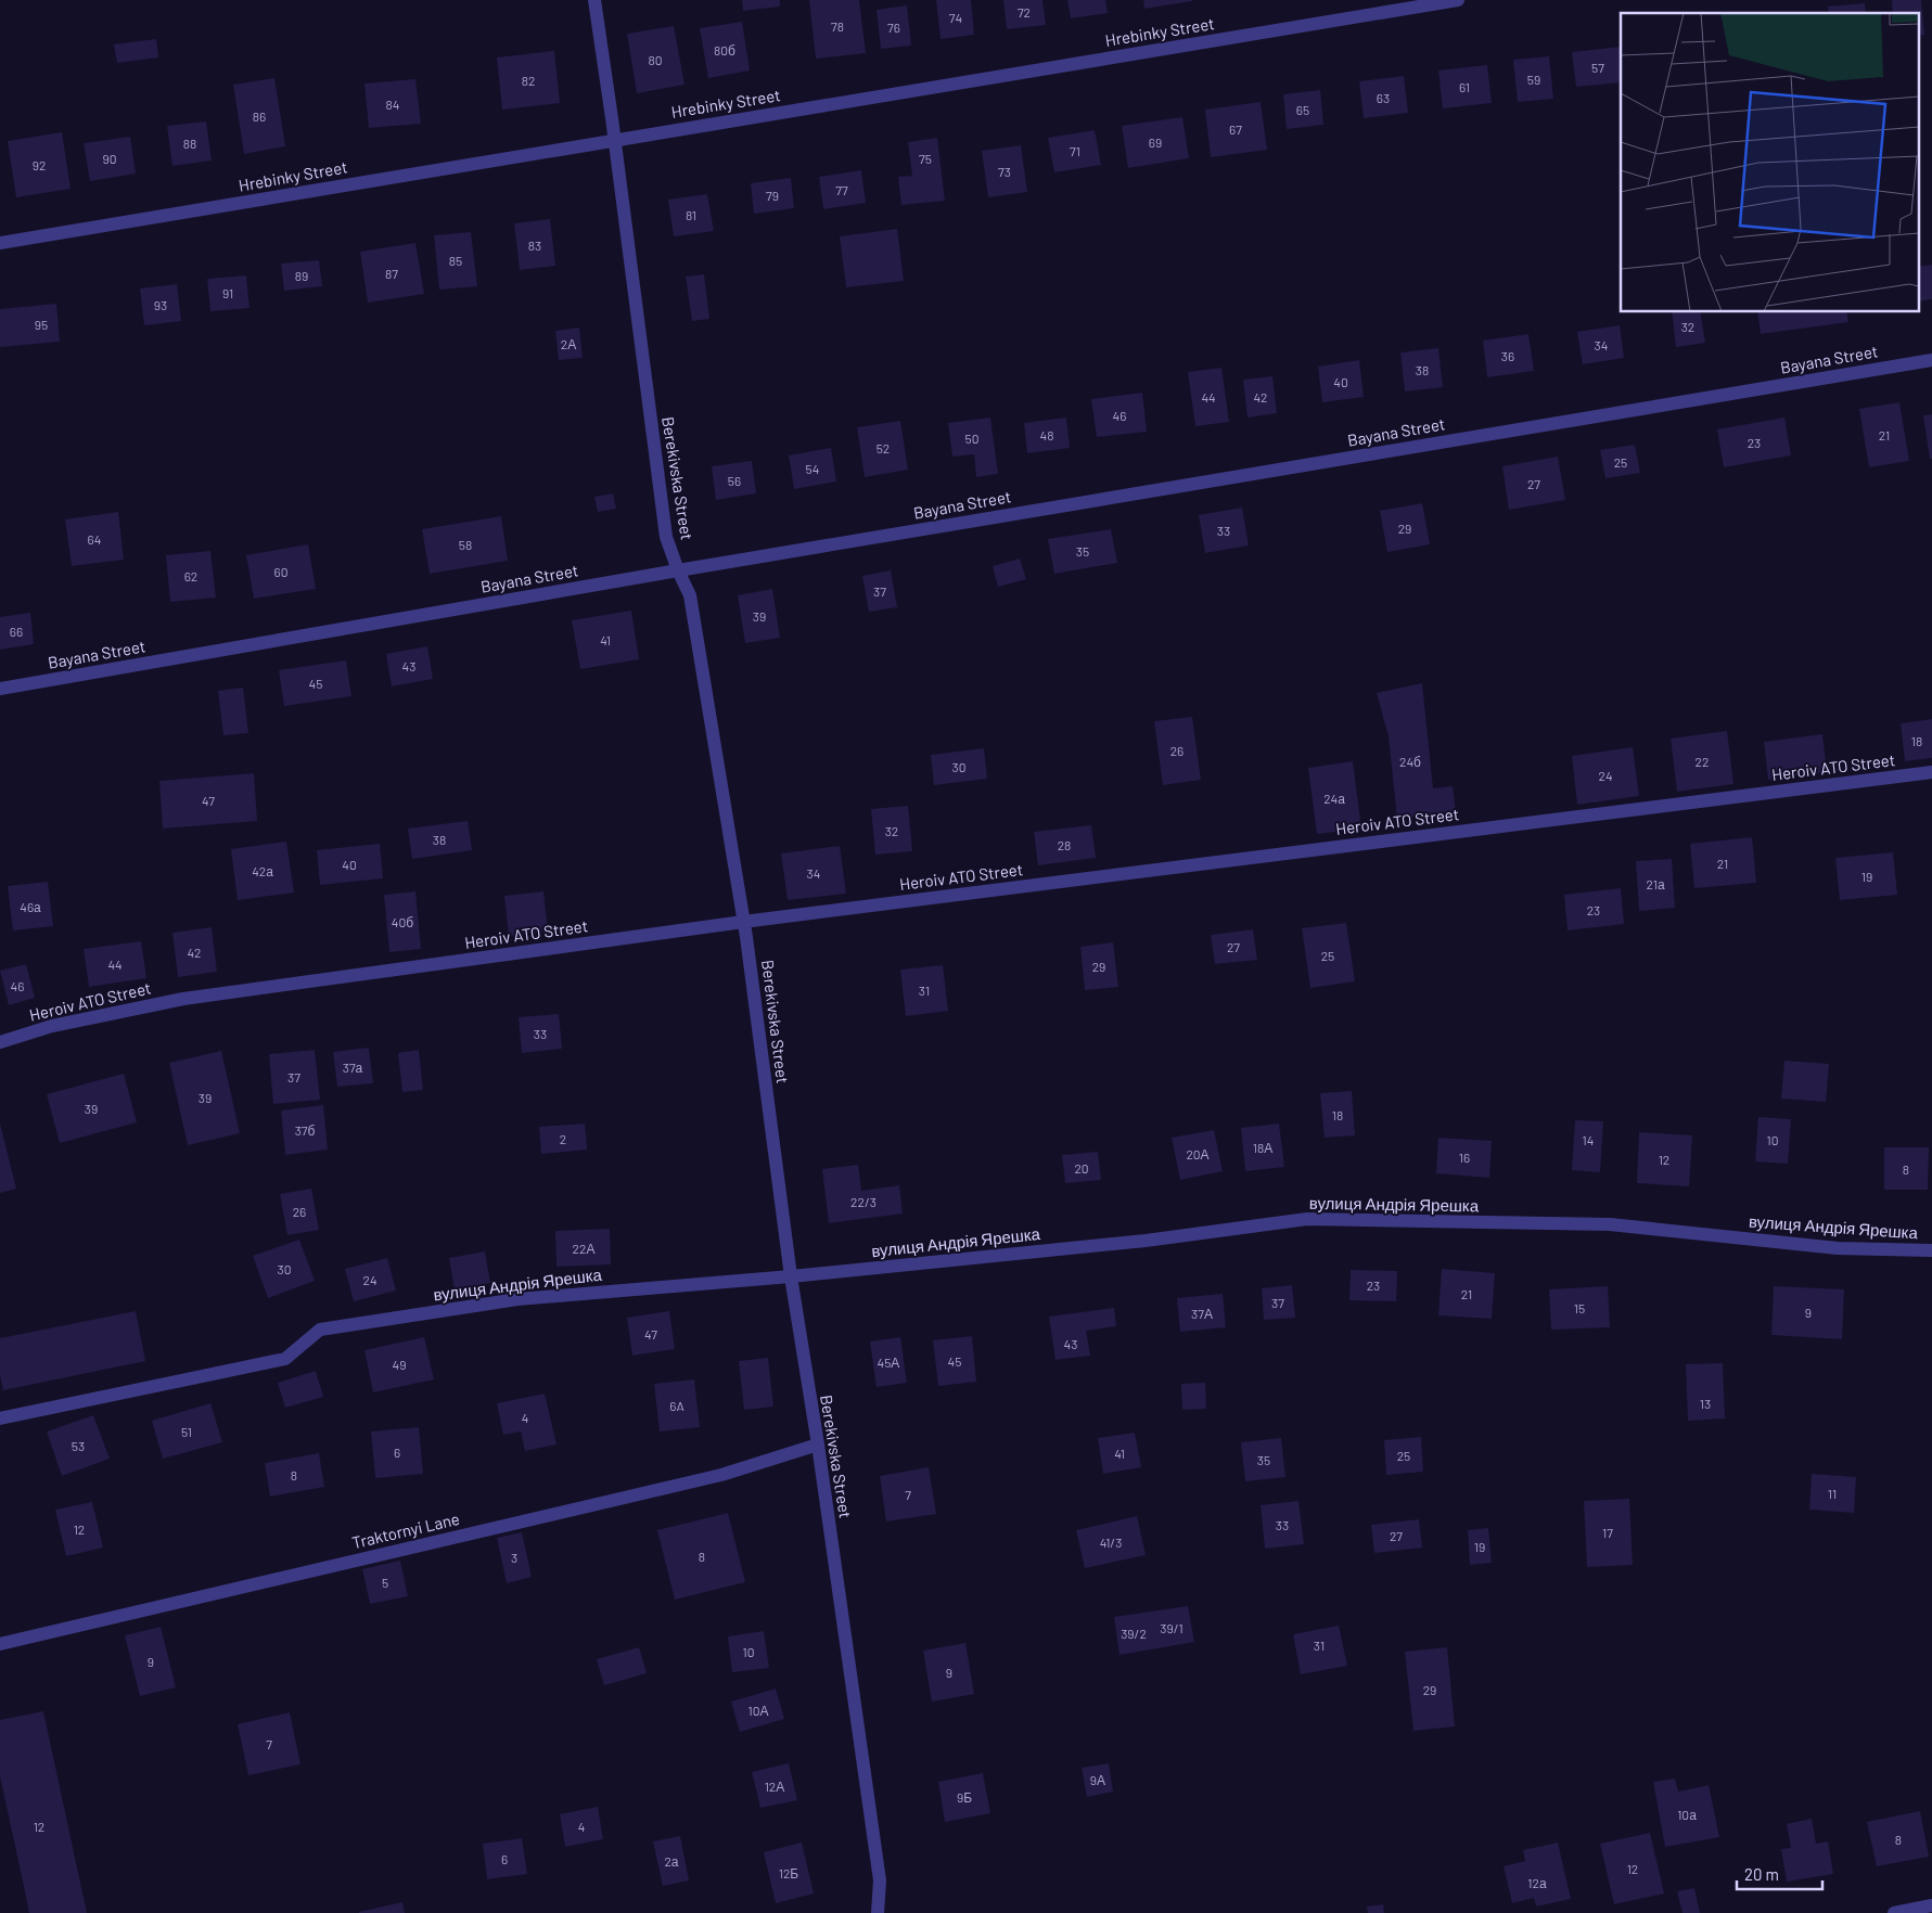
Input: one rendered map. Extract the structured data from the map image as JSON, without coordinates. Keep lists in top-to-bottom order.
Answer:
{
  "streets": {
    "street": [
      "Hrebinky Street",
      "Bayana Street",
      "Berekivska Street",
      "Heroiv ATO Street",
      "вулиця Андрія Ярешка",
      "Traktornyi Lane"
    ]
  },
  "crossings": [
    ["Hrebinky Street", "Berekivska Street"],
    ["Bayana Street", "Berekivska Street"],
    ["Berekivska Street", "Heroiv ATO Street"],
    ["Berekivska Street", "вулиця Андрія Ярешка"],
    ["Berekivska Street", "Traktornyi Lane"]
  ],
  "house_numbers": [
    "72",
    "74",
    "78",
    "76",
    "80б",
    "80",
    "57",
    "59",
    "82",
    "61",
    "63",
    "84",
    "65",
    "86",
    "67",
    "69",
    "88",
    "71",
    "90",
    "75",
    "92",
    "73",
    "77",
    "79",
    "81",
    "83",
    "85",
    "87",
    "89",
    "91",
    "93",
    "95",
    "32",
    "2А",
    "34",
    "36",
    "38",
    "40",
    "44",
    "42",
    "46",
    "48",
    "21",
    "50",
    "23",
    "52",
    "25",
    "54",
    "56",
    "27",
    "29",
    "33",
    "64",
    "58",
    "35",
    "60",
    "62",
    "37",
    "39",
    "66",
    "41",
    "43",
    "45",
    "18",
    "26",
    "24б",
    "22",
    "30",
    "24",
    "24а",
    "47",
    "32",
    "38",
    "28",
    "21",
    "40",
    "42а",
    "34",
    "19",
    "21а",
    "46а",
    "23",
    "40б",
    "27",
    "42",
    "25",
    "44",
    "29",
    "46",
    "31",
    "33",
    "37а",
    "37",
    "39",
    "39",
    "18",
    "37б",
    "2",
    "14",
    "10",
    "18А",
    "20А",
    "16",
    "12",
    "20",
    "8",
    "22/3",
    "26",
    "22А",
    "30",
    "24",
    "23",
    "21",
    "37",
    "15",
    "9",
    "37А",
    "47",
    "43",
    "45",
    "45А",
    "49",
    "13",
    "6A",
    "4",
    "51",
    "53",
    "6",
    "41",
    "25",
    "35",
    "8",
    "11",
    "7",
    "33",
    "12",
    "17",
    "27",
    "41/3",
    "19",
    "8",
    "3",
    "5",
    "39/1",
    "39/2",
    "31",
    "10",
    "9",
    "9",
    "29",
    "10А",
    "7",
    "9А",
    "12А",
    "9Б",
    "10а",
    "12",
    "4",
    "8",
    "6",
    "2а",
    "12",
    "12Б",
    "12а"
  ],
  "scale_bar": "20 m"
}
